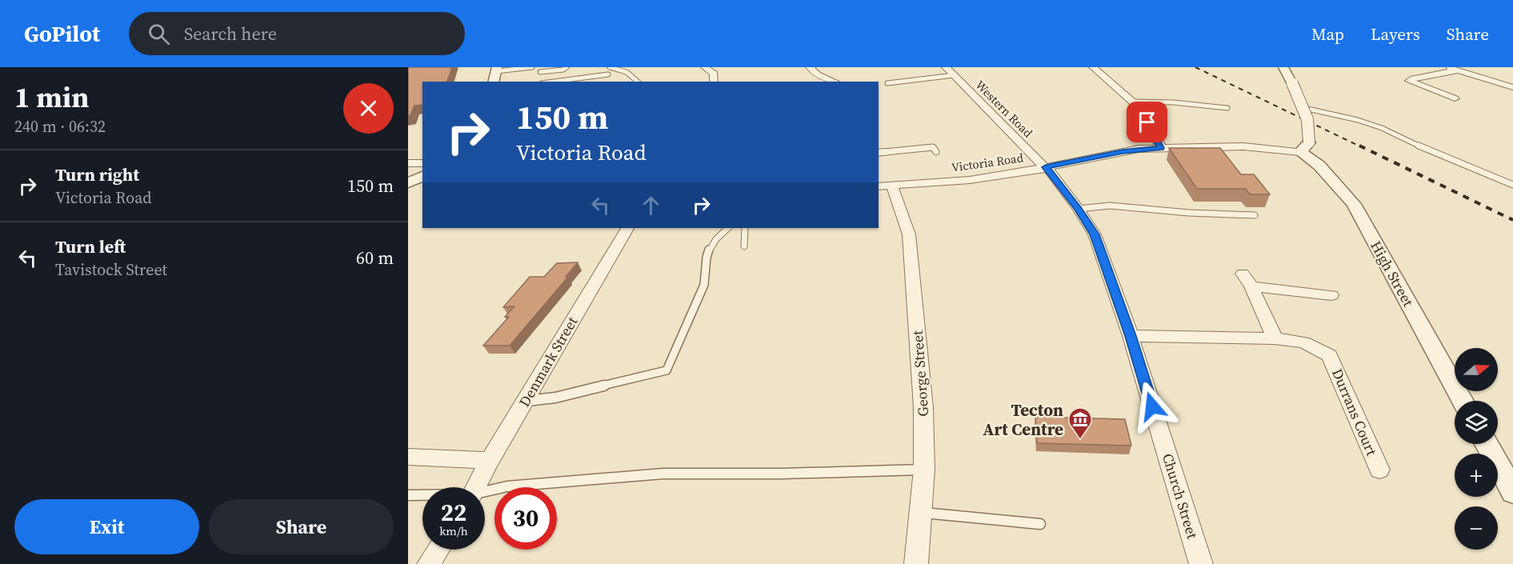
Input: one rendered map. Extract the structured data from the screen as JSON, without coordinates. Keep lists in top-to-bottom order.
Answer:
{
  "streets": {
    "street": [
      "Western Road",
      "Victoria Road",
      "High Street",
      "Denmark Street",
      "George Street",
      "Durrans Court",
      "Church Street"
    ]
  },
  "crossings": [
    ["Western Road", "Victoria Road"],
    ["Western Road", "Church Street"],
    ["Victoria Road", "High Street"],
    ["Victoria Road", "George Street"],
    ["Victoria Road", "Church Street"],
    ["Durrans Court", "Church Street"]
  ],
  "places": {
    "museum": ["Tecton Art Centre"]
  },
  "north": "right",
  "page": {
    "header": "GoPilot",
    "search": "Search here",
    "nav": ["Map", "Layers", "Share"],
    "heading": ["1 min", "240 m · 06:32"],
    "turn": ["150 m", "Victoria Road"],
    "list": [
      {
        "name": "Turn right",
        "note": "Victoria Road",
        "value": "150 m"
      },
      {
        "name": "Turn left",
        "note": "Tavistock Street",
        "value": "60 m"
      }
    ],
    "map_buttons": ["+", "−"],
    "speed": "22 km/h",
    "limit": "30",
    "buttons": ["Exit", "Share"]
  }
}
